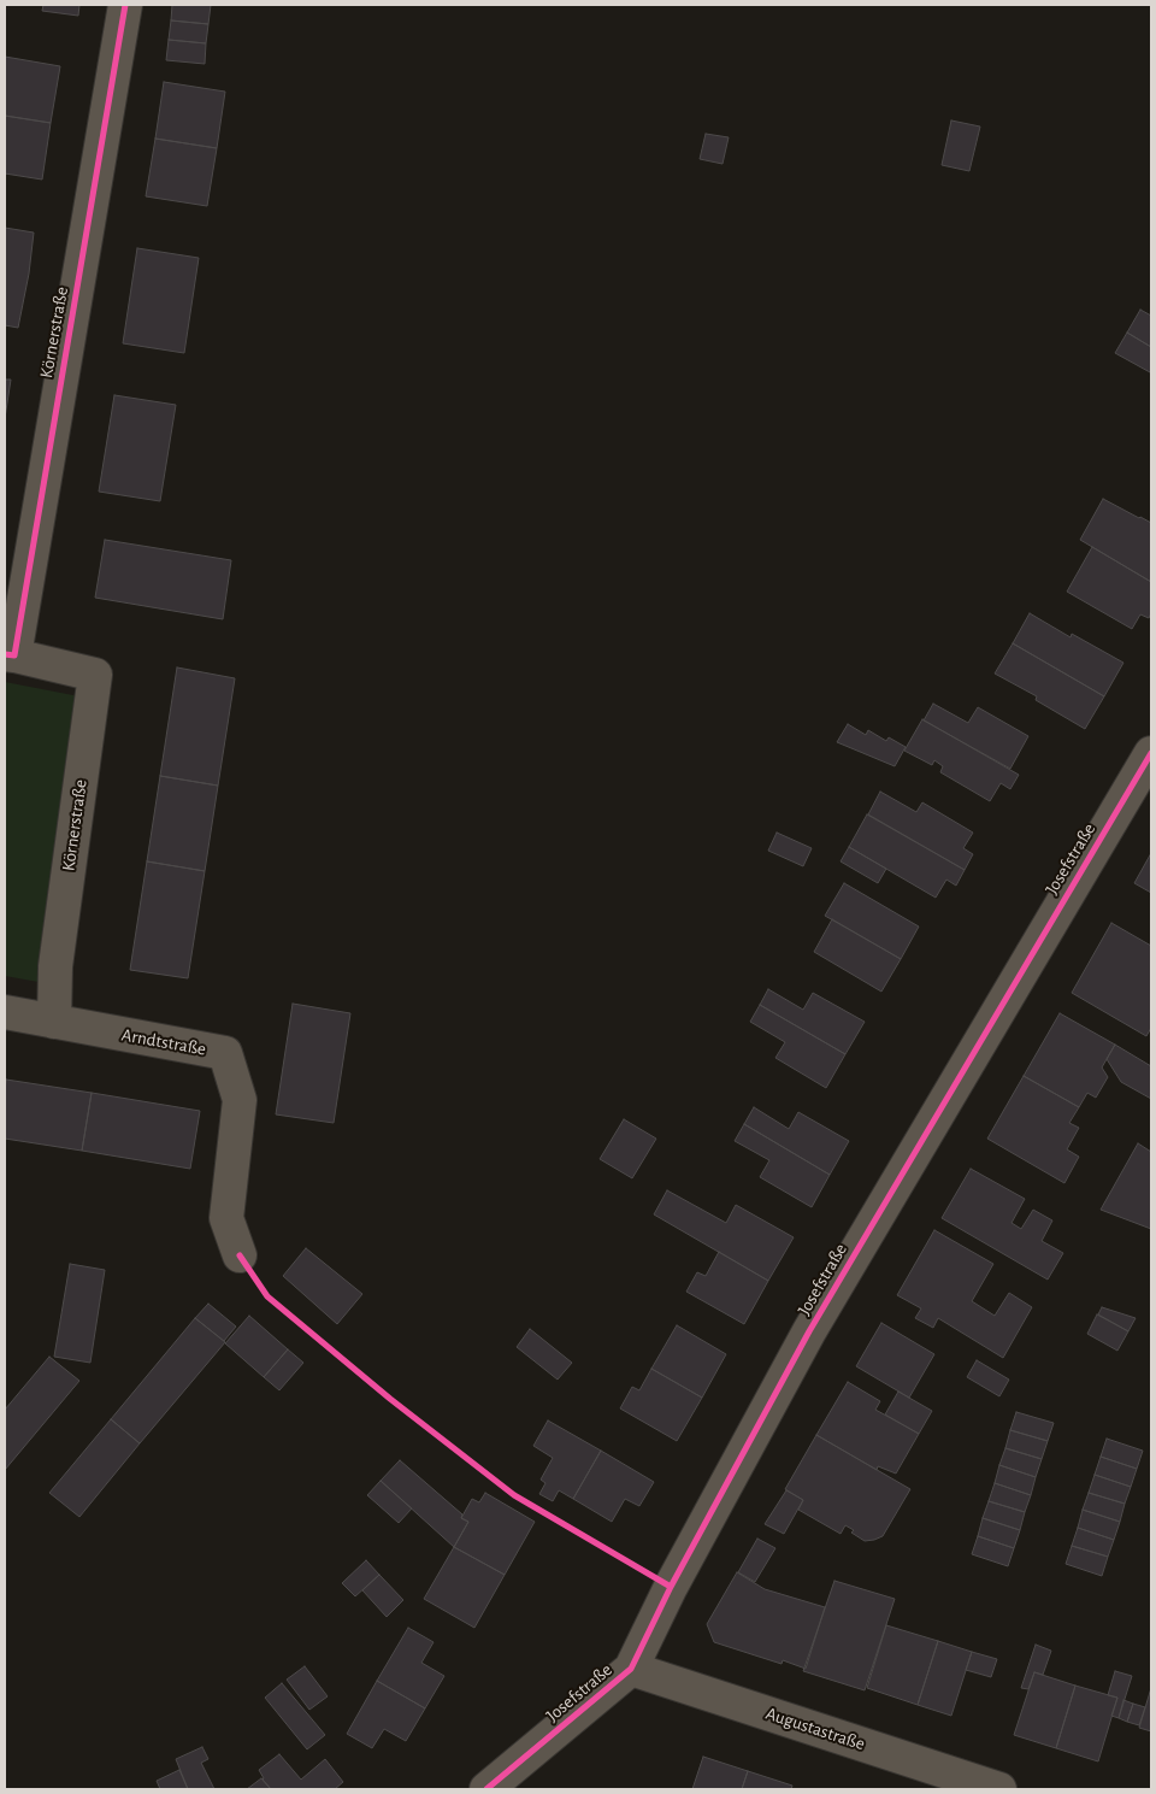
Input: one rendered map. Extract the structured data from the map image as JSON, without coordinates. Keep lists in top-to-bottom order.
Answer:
{
  "streets": {
    "street": [
      "Körnerstraße",
      "Josefstraße",
      "Arndtstraße",
      "Augustastraße"
    ]
  },
  "crossings": [
    ["Körnerstraße", "Arndtstraße"],
    ["Josefstraße", "Augustastraße"]
  ]
}
